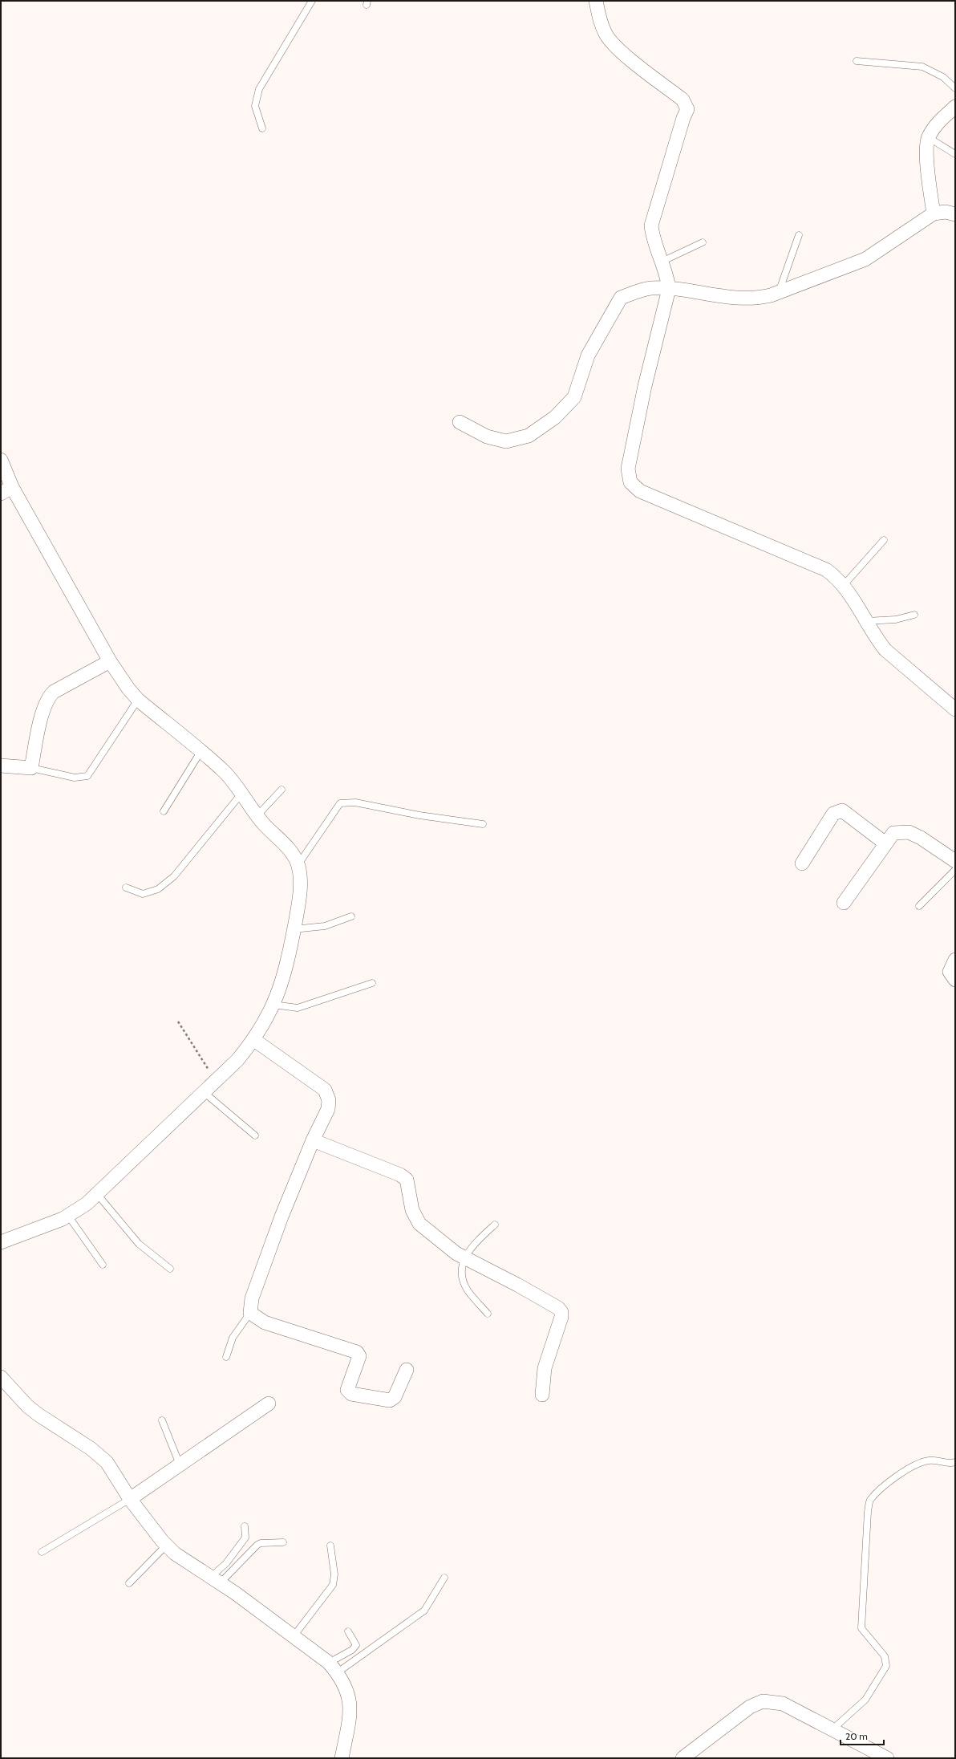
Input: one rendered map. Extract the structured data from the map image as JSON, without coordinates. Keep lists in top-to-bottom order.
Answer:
{
  "scale_bar": "20 m"
}
